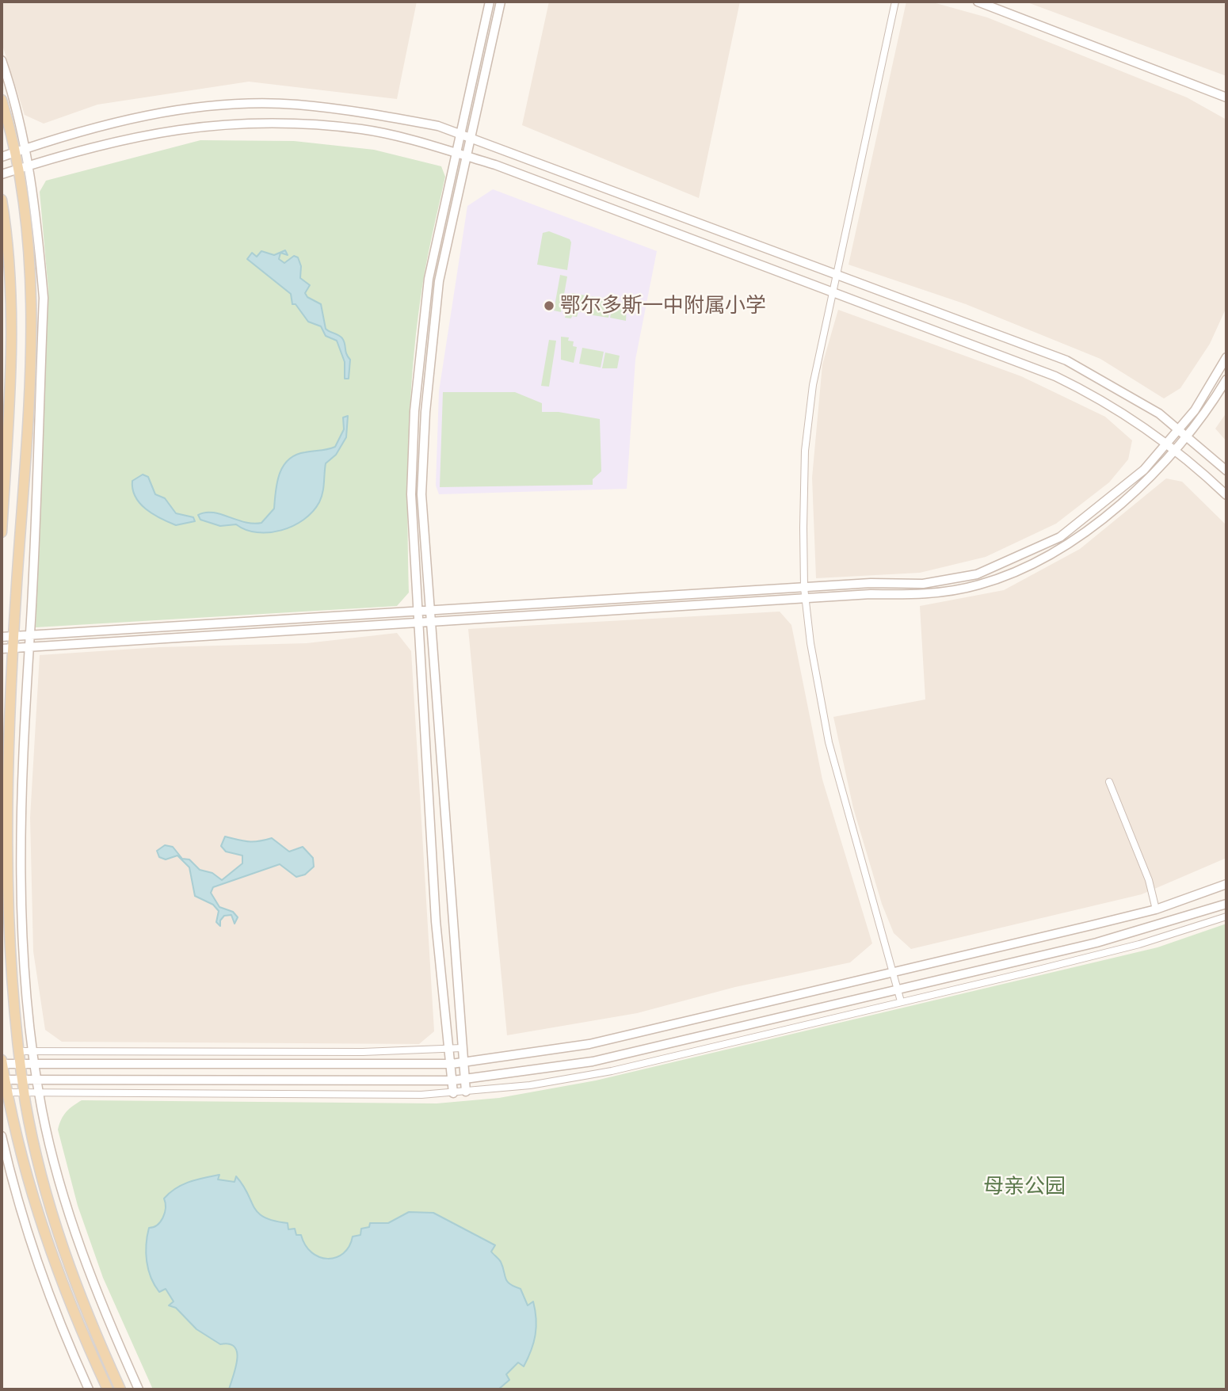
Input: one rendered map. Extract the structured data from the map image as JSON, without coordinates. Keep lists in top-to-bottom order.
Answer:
{
  "parks": ["母亲公园"],
  "places": ["鄂尔多斯一中附属小学"]
}
